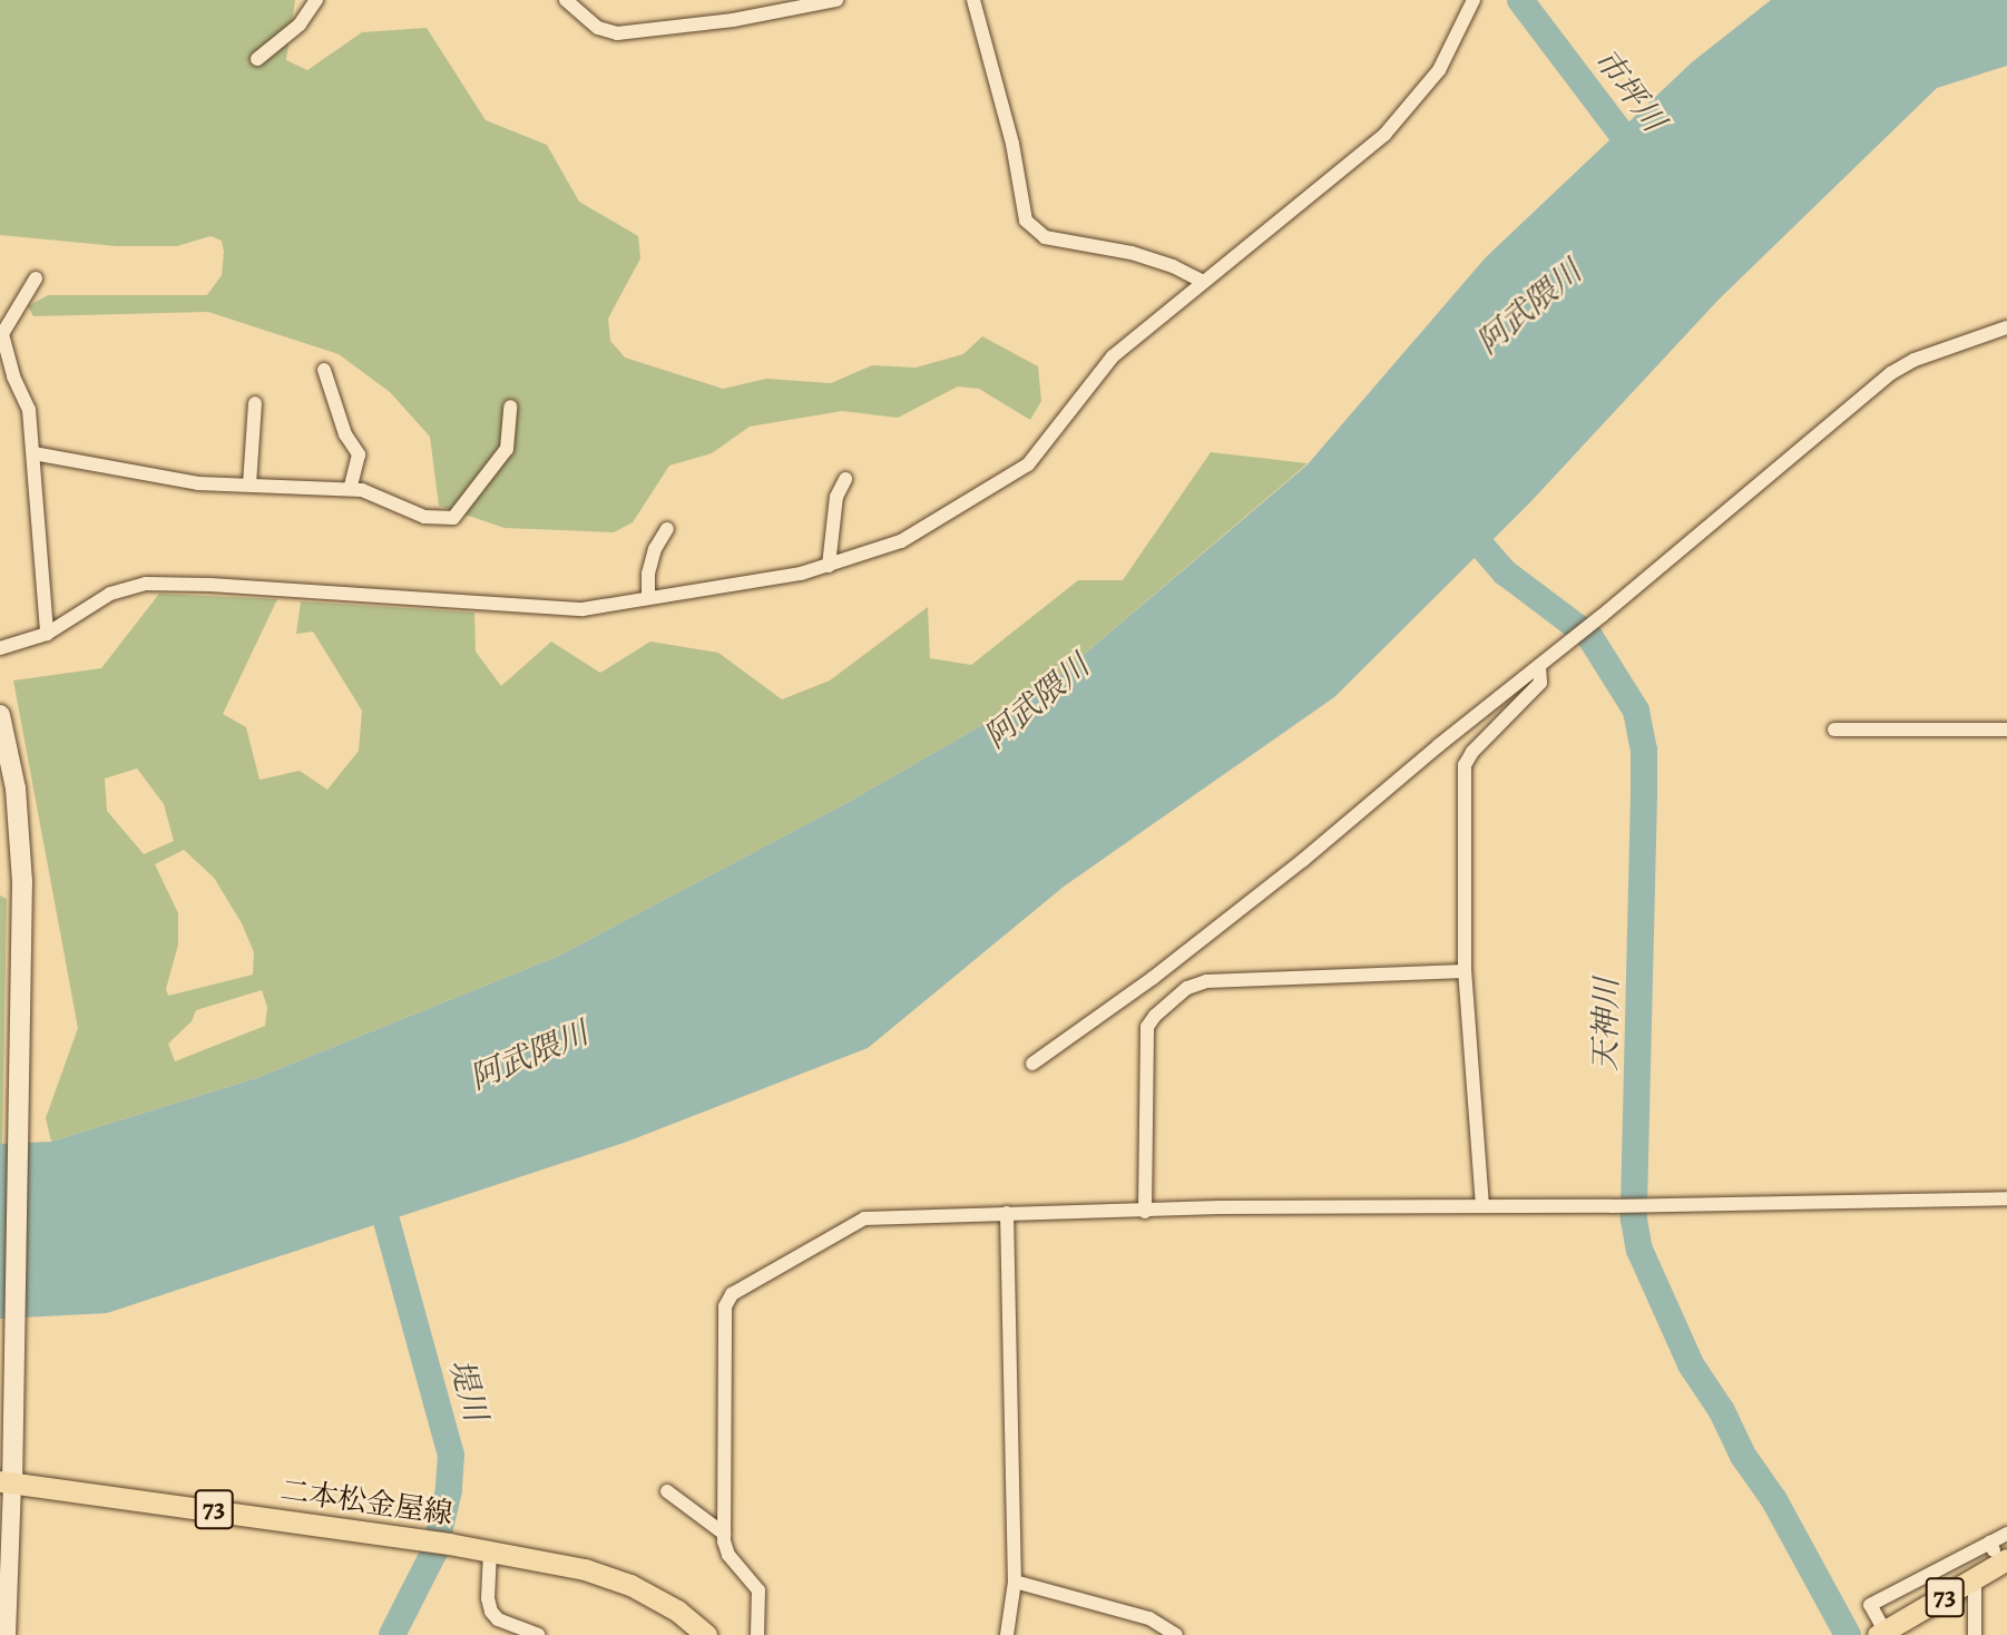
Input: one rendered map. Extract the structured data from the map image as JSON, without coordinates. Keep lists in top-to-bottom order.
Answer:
{
  "streets": {
    "main road": ["二本松金屋線", "73"]
  },
  "water": [
    "市坪川",
    "阿武隈川",
    "天神川",
    "堤川"
  ]
}
